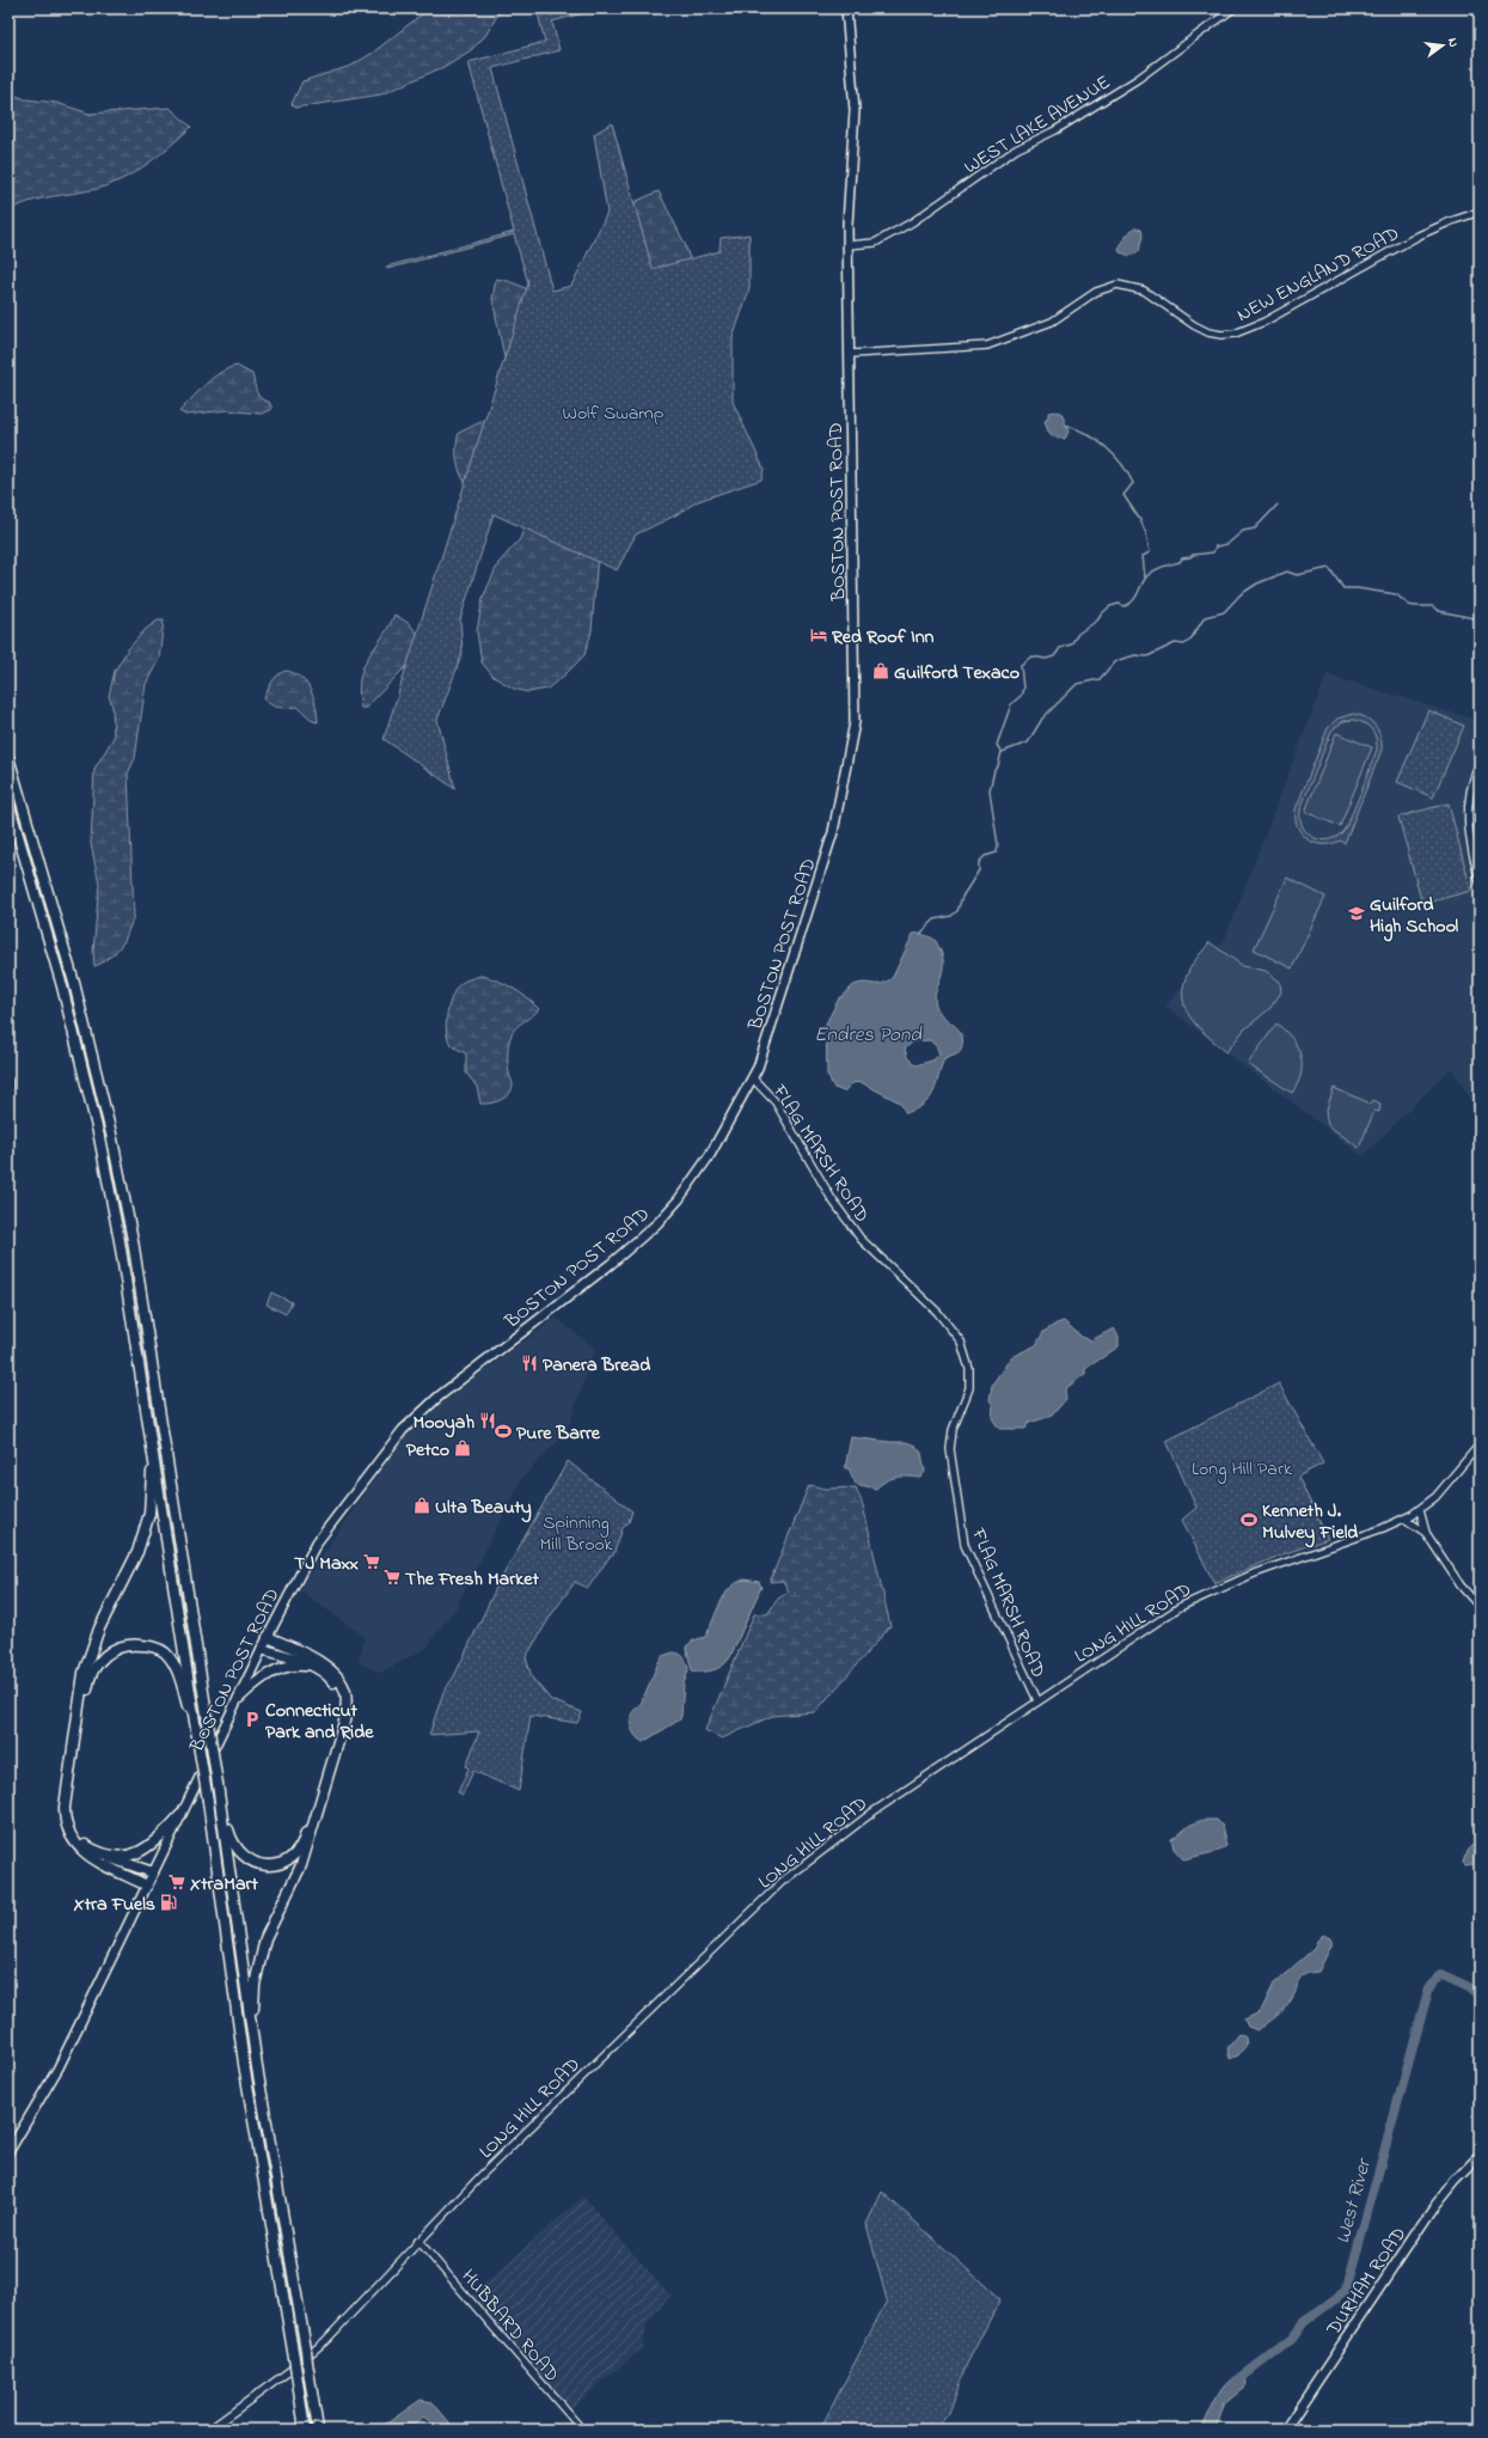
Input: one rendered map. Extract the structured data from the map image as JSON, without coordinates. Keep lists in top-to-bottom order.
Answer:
{
  "streets": {
    "main road": ["BOSTON POST ROAD", "DURHAM ROAD"],
    "street": [
      "WEST LAKE AVENUE",
      "NEW ENGLAND ROAD",
      "FLAG MARSH ROAD",
      "LONG HILL ROAD",
      "HUBBARD ROAD"
    ]
  },
  "crossings": [
    ["WEST LAKE AVENUE", "BOSTON POST ROAD"],
    ["NEW ENGLAND ROAD", "BOSTON POST ROAD"],
    ["BOSTON POST ROAD", "FLAG MARSH ROAD"],
    ["FLAG MARSH ROAD", "LONG HILL ROAD"],
    ["LONG HILL ROAD", "HUBBARD ROAD"]
  ],
  "water": ["Endres Pond", "West River"],
  "parks": ["Wolf Swamp", "Long Hill Park", "Spinning Mill Brook"],
  "places": {
    "hotel": ["Red Roof Inn"],
    "shop": ["Guilford Texaco", "Petco", "Ulta Beauty"],
    "school or university": ["Guilford High School"],
    "restaurant": ["Panera Bread", "Mooyah"],
    "sports": ["Pure Barre", "Kenneth J. Mulvey Field"],
    "supermarket": ["TJ Maxx", "The Fresh Market", "XtraMart"],
    "parking": ["Connecticut Park and Ride"],
    "fuel station": ["Xtra Fuels"]
  },
  "north": "right"
}
